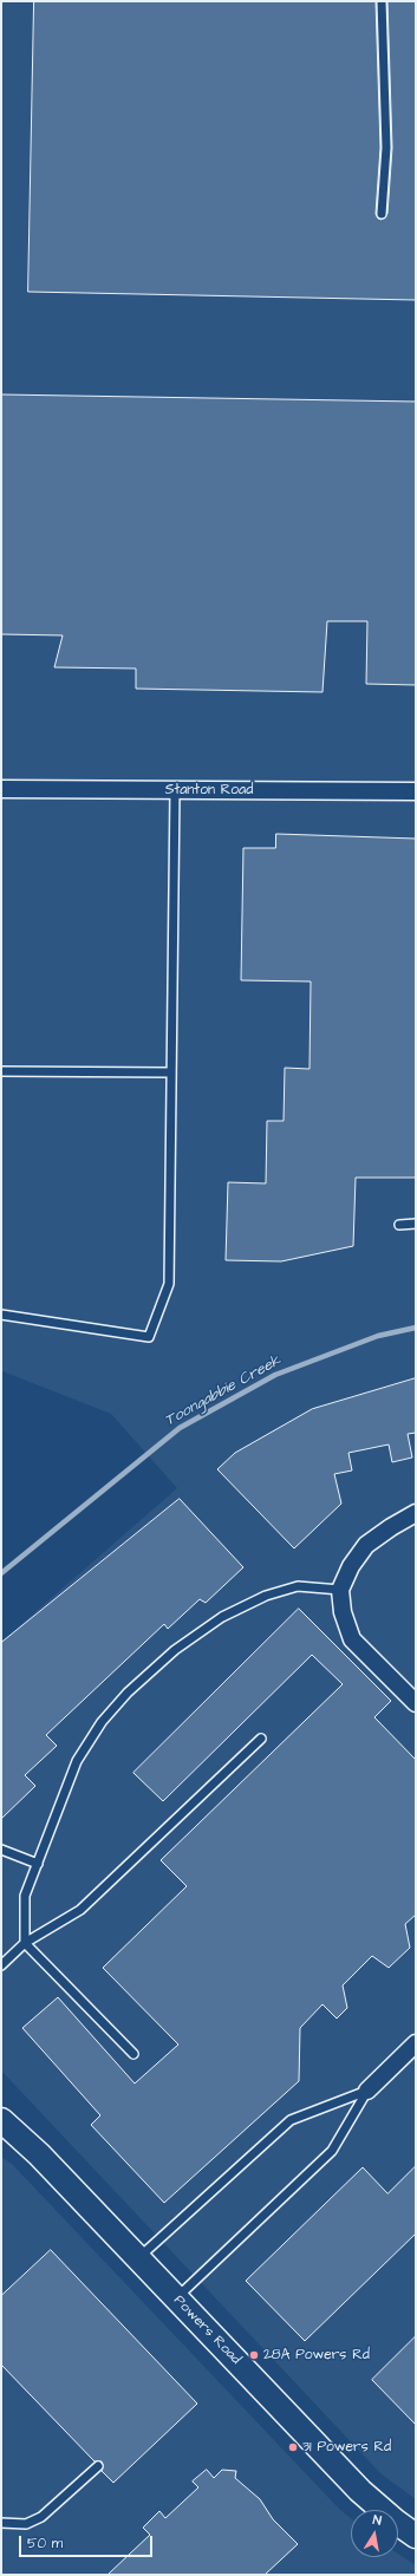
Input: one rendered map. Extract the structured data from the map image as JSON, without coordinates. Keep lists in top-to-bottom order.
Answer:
{
  "streets": {
    "street": ["Stanton Road", "Powers Road"]
  },
  "water": ["Toongabbie Creek"],
  "places": ["28A Powers Rd", "31 Powers Rd"],
  "scale_bar": "50 m",
  "north": "top"
}
